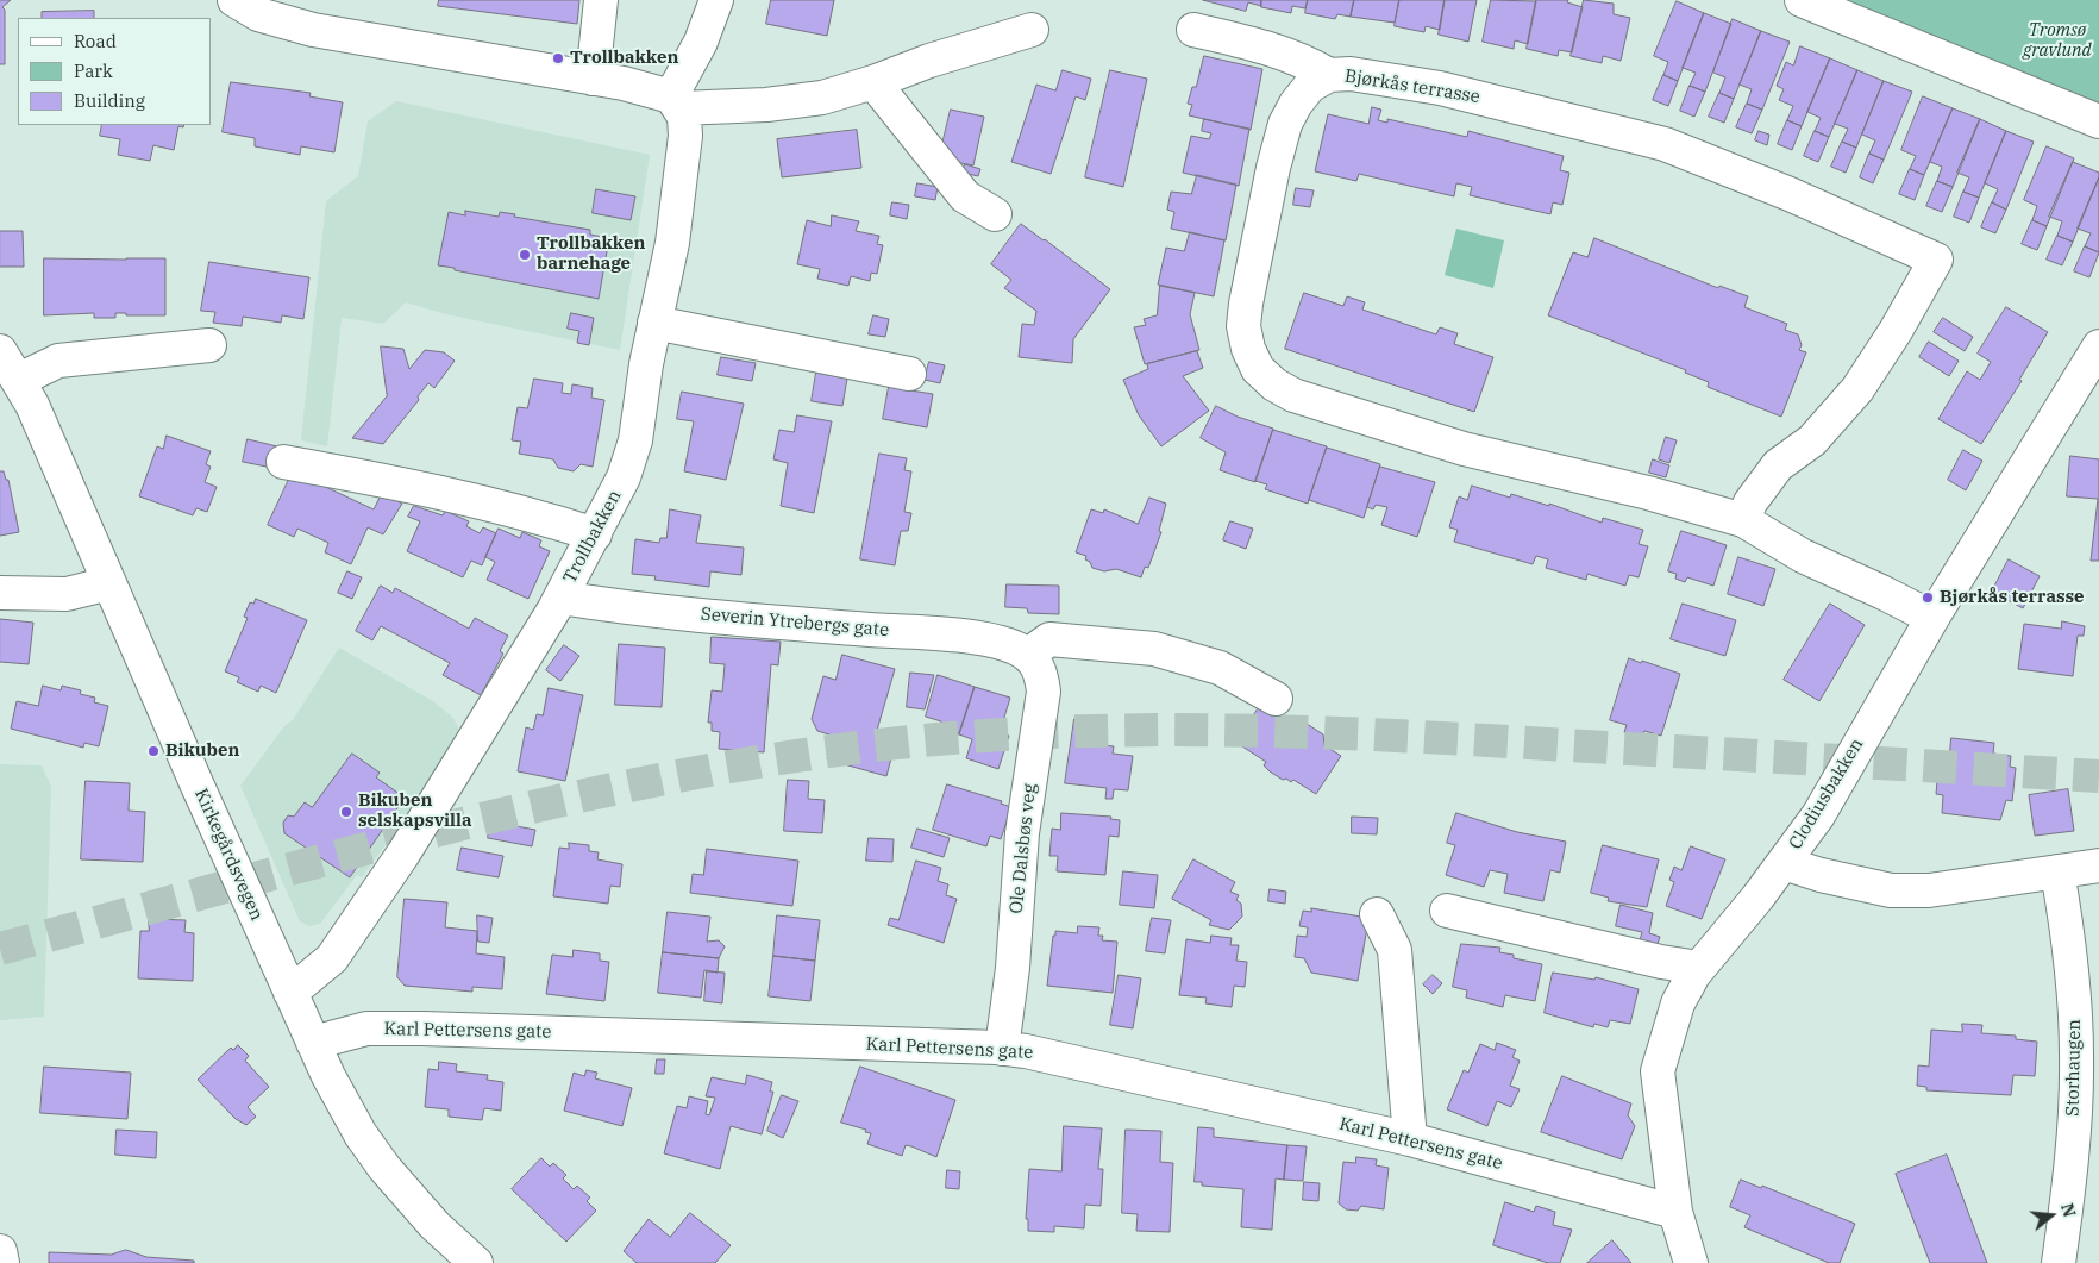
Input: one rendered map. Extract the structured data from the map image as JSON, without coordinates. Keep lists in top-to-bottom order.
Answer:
{
  "streets": {
    "street": [
      "Bjørkås terrasse",
      "Trollbakken",
      "Severin Ytrebergs gate",
      "Clodiusbakken",
      "Ole Dalsbøs veg",
      "Kirkegårdsvegen",
      "Karl Pettersens gate",
      "Storhaugen"
    ]
  },
  "crossings": [
    ["Bjørkås terrasse", "Clodiusbakken"],
    ["Trollbakken", "Severin Ytrebergs gate"],
    ["Trollbakken", "Kirkegårdsvegen"],
    ["Severin Ytrebergs gate", "Ole Dalsbøs veg"],
    ["Clodiusbakken", "Karl Pettersens gate"],
    ["Ole Dalsbøs veg", "Karl Pettersens gate"],
    ["Kirkegårdsvegen", "Karl Pettersens gate"]
  ],
  "parks": ["Tromsø gravlund"],
  "places": [
    "Trollbakken",
    "Trollbakken barnehage",
    "Bjørkås terrasse",
    "Bikuben",
    "Bikuben selskapsvilla"
  ],
  "legend": ["Road", "Park", "Building"],
  "north": "right"
}
